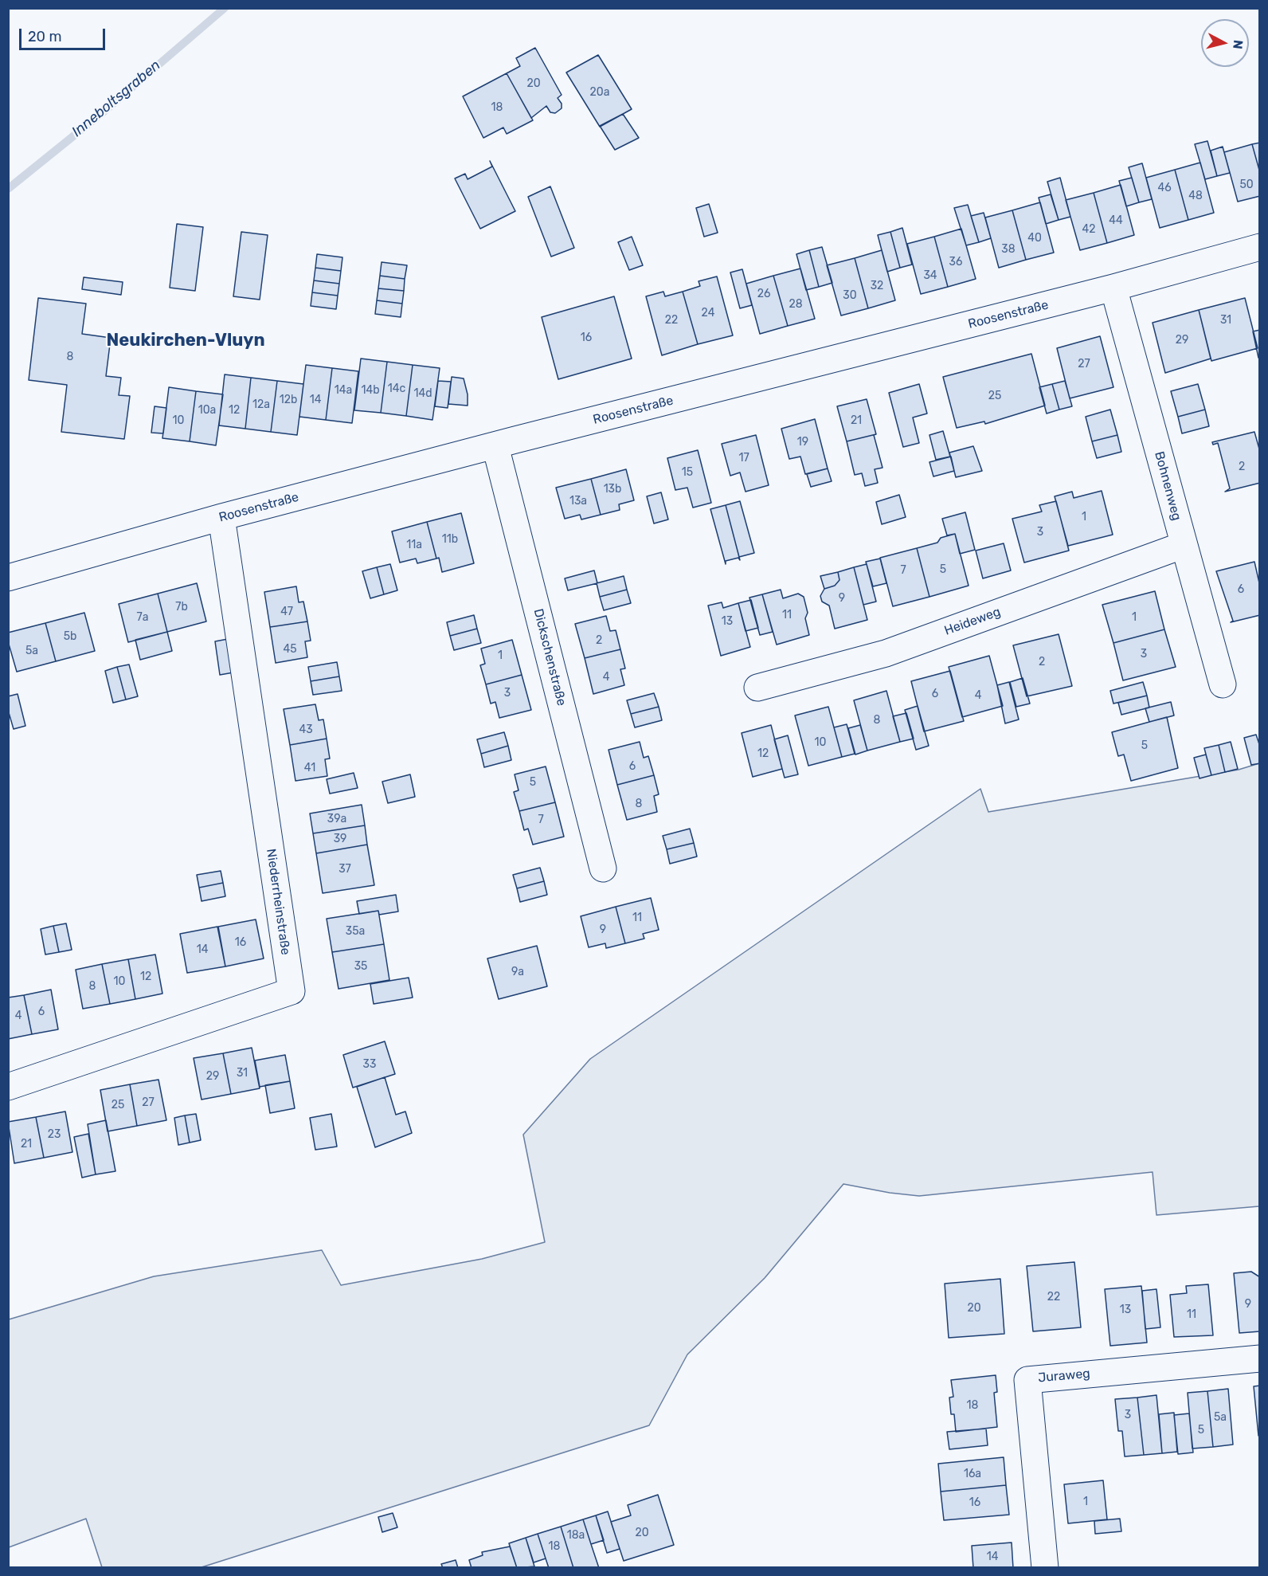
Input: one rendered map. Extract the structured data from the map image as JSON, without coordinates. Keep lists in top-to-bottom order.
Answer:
{
  "streets": {
    "street": [
      "Roosenstraße",
      "Bohnenweg",
      "Heideweg",
      "Dickschenstraße",
      "Niederrheinstraße",
      "Juraweg"
    ]
  },
  "crossings": [
    ["Roosenstraße", "Bohnenweg"],
    ["Roosenstraße", "Dickschenstraße"],
    ["Roosenstraße", "Niederrheinstraße"],
    ["Bohnenweg", "Heideweg"]
  ],
  "districts": ["Neukirchen-Vluyn"],
  "water": ["Inneboltsgraben"],
  "house_numbers": [
    "20",
    "20a",
    "18",
    "50",
    "46",
    "48",
    "44",
    "42",
    "40",
    "38",
    "36",
    "34",
    "32",
    "26",
    "30",
    "28",
    "24",
    "22",
    "31",
    "16",
    "29",
    "8",
    "27",
    "14c",
    "14a",
    "14b",
    "14d",
    "25",
    "12b",
    "14",
    "12a",
    "10a",
    "12",
    "10",
    "21",
    "19",
    "17",
    "2",
    "15",
    "13b",
    "13a",
    "1",
    "3",
    "11b",
    "11a",
    "5",
    "7",
    "6",
    "9",
    "7b",
    "47",
    "11",
    "7a",
    "1",
    "13",
    "5b",
    "2",
    "45",
    "5a",
    "3",
    "1",
    "2",
    "4",
    "3",
    "6",
    "4",
    "8",
    "43",
    "10",
    "5",
    "12",
    "6",
    "41",
    "5",
    "8",
    "39a",
    "7",
    "39",
    "37",
    "11",
    "9",
    "35a",
    "16",
    "14",
    "35",
    "9a",
    "12",
    "10",
    "8",
    "6",
    "4",
    "33",
    "31",
    "29",
    "27",
    "25",
    "23",
    "21",
    "22",
    "9",
    "20",
    "13",
    "11",
    "18",
    "3",
    "5a",
    "5",
    "16a",
    "1",
    "16",
    "20",
    "18a",
    "18",
    "14"
  ],
  "scale_bar": "20 m",
  "north": "right"
}
